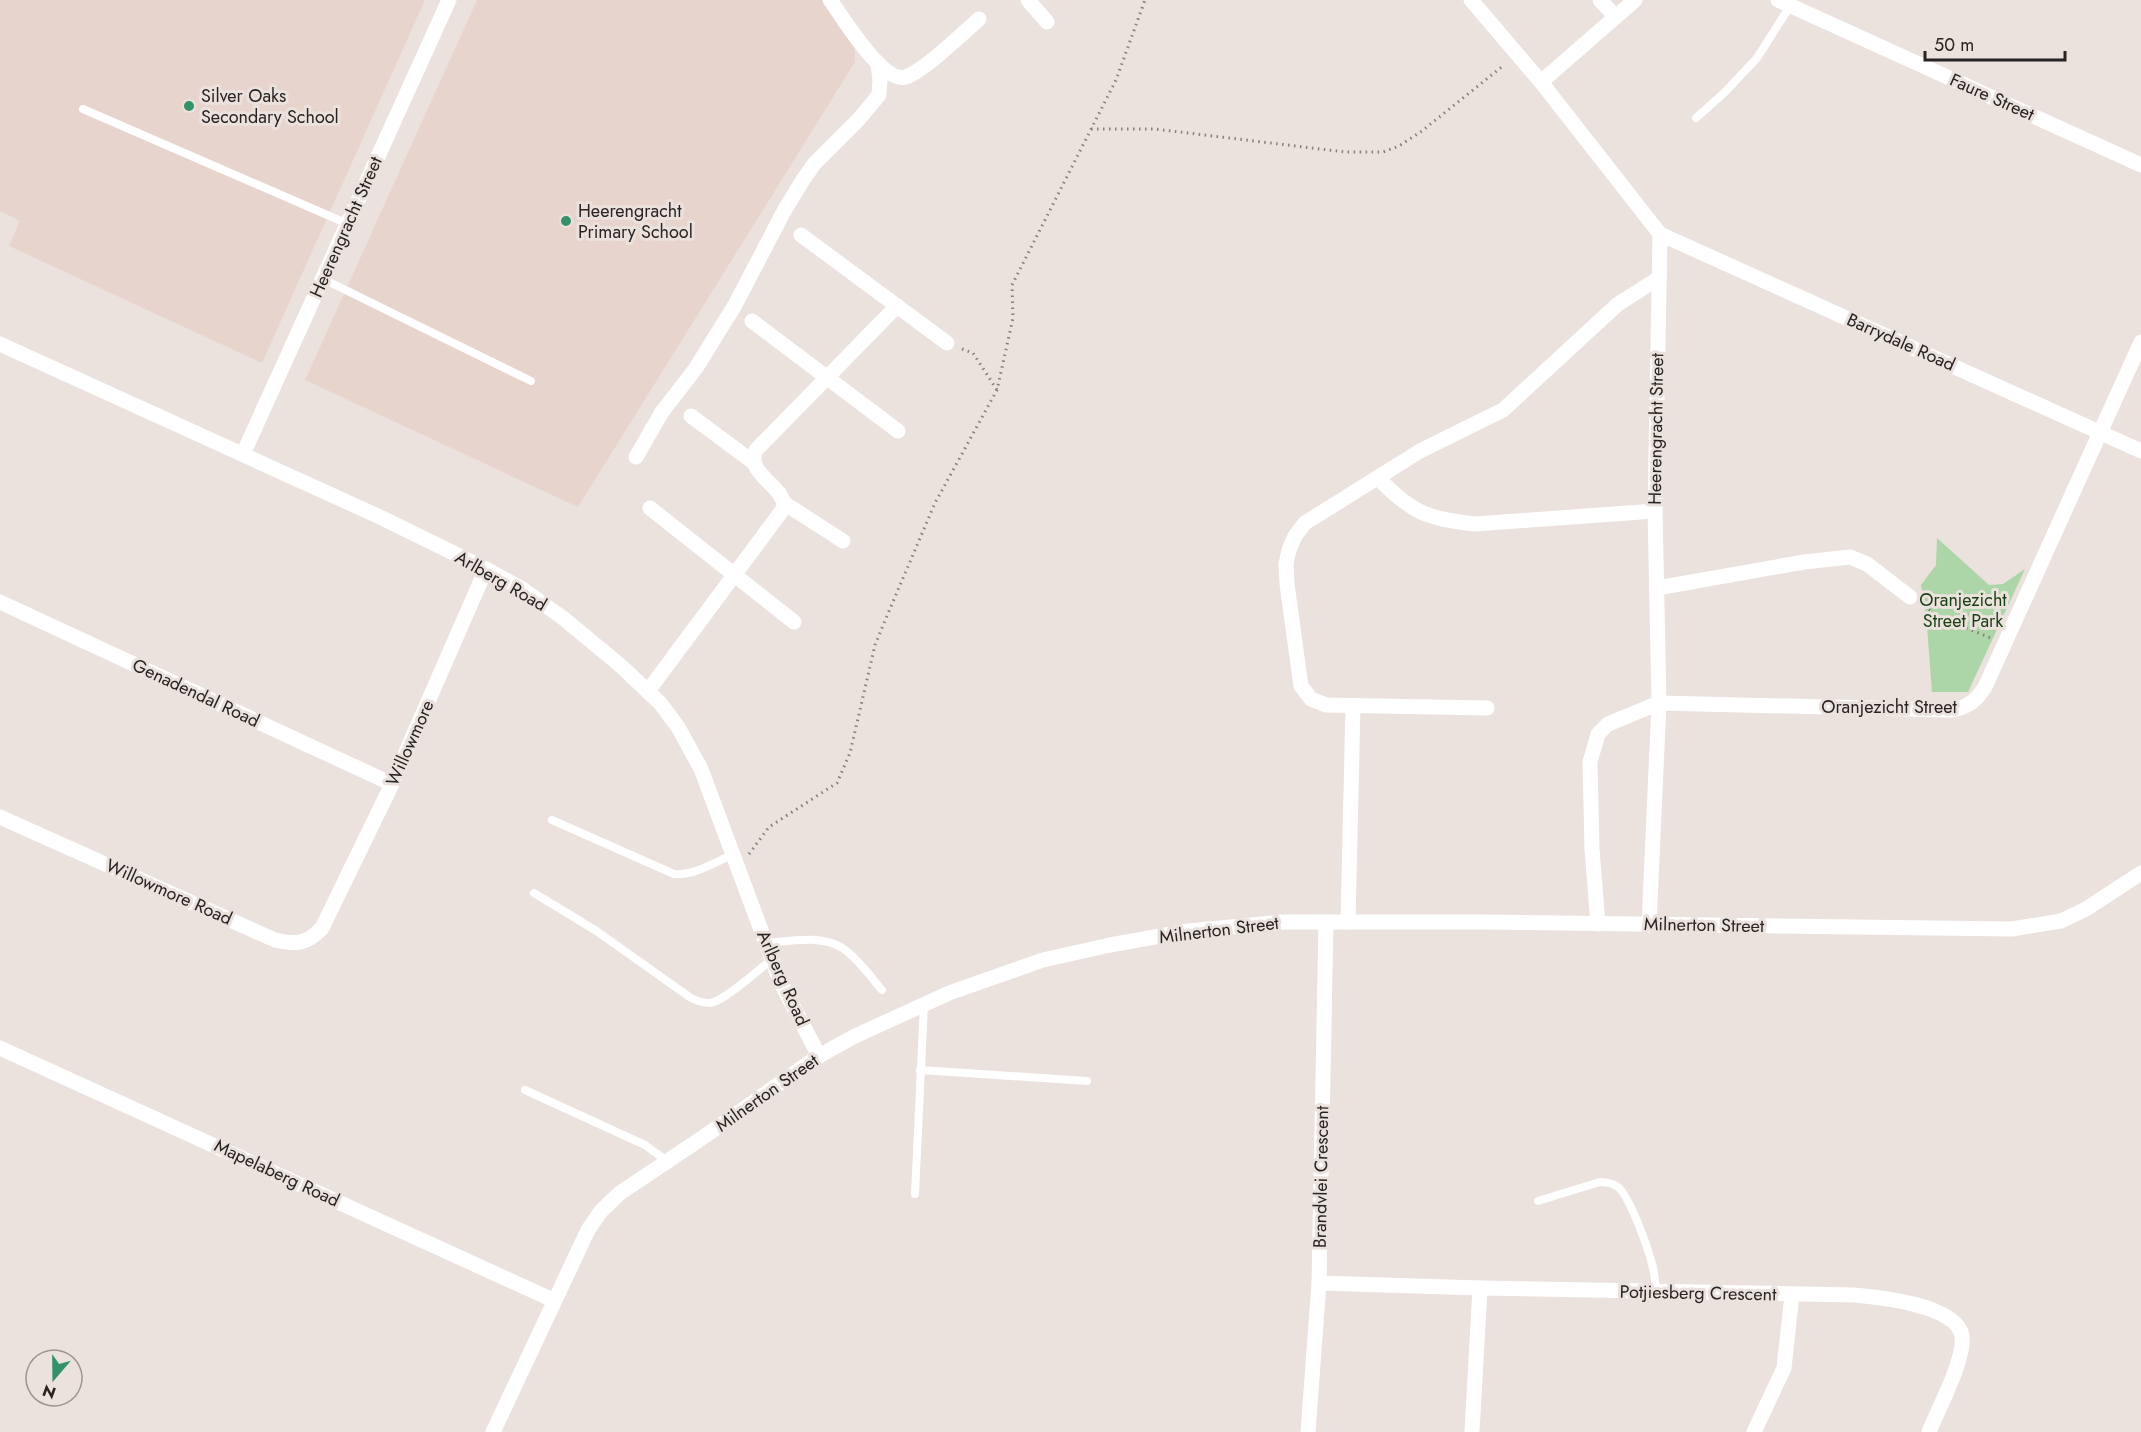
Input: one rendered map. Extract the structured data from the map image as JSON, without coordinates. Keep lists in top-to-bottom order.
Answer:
{
  "streets": {
    "street": [
      "Faure Street",
      "Heerengracht Street",
      "Barrydale Road",
      "Arlberg Road",
      "Genadendal Road",
      "Oranjezicht Street",
      "Willowmore",
      "Willowmore Road",
      "Milnerton Street",
      "Mapelaberg Road",
      "Brandvlei Crescent",
      "Potjiesberg Crescent"
    ]
  },
  "crossings": [
    ["Heerengracht Street", "Barrydale Road"],
    ["Heerengracht Street", "Arlberg Road"],
    ["Heerengracht Street", "Oranjezicht Street"],
    ["Heerengracht Street", "Milnerton Street"],
    ["Barrydale Road", "Oranjezicht Street"],
    ["Arlberg Road", "Willowmore"],
    ["Arlberg Road", "Milnerton Street"],
    ["Genadendal Road", "Willowmore"],
    ["Willowmore", "Willowmore Road"],
    ["Milnerton Street", "Mapelaberg Road"],
    ["Milnerton Street", "Brandvlei Crescent"],
    ["Brandvlei Crescent", "Potjiesberg Crescent"]
  ],
  "parks": ["Oranjezicht Street Park"],
  "places": ["Silver Oaks Secondary School", "Heerengracht Primary School"],
  "scale_bar": "50 m",
  "north": "bottom"
}
